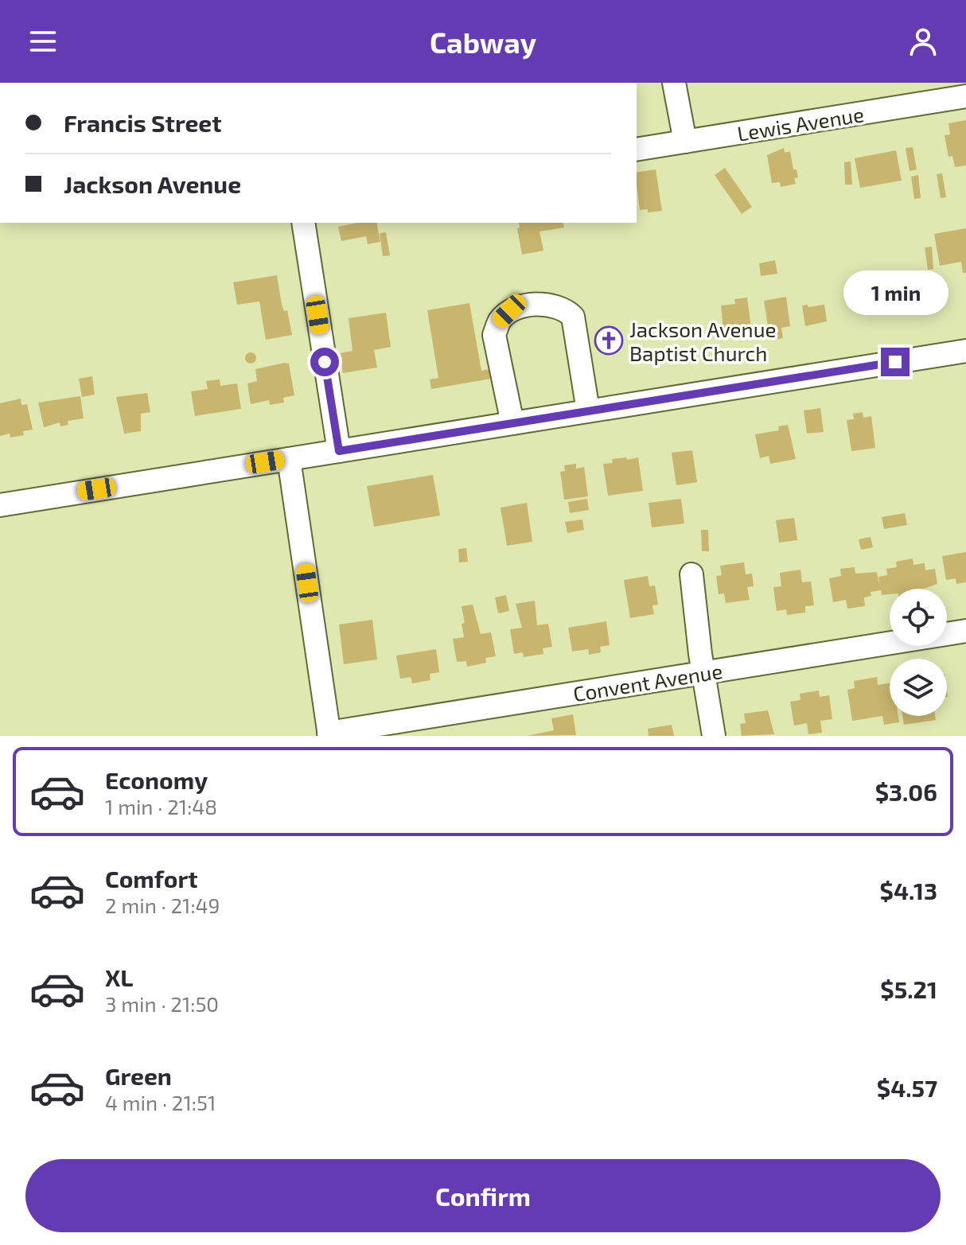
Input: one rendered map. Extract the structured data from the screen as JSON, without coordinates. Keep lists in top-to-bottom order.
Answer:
{
  "streets": {
    "street": ["Lewis Avenue", "Convent Avenue"]
  },
  "places": {
    "church": ["Jackson Avenue Baptist Church"]
  },
  "page": {
    "header": "Cabway",
    "banner": ["Francis Street", "Jackson Avenue"],
    "bubble": "1 min",
    "list": [
      {
        "name": "Economy",
        "note": "1 min · 21:48",
        "value": "$3.06"
      },
      {
        "name": "Comfort",
        "note": "2 min · 21:49",
        "value": "$4.13"
      },
      {
        "name": "XL",
        "note": "3 min · 21:50",
        "value": "$5.21"
      },
      {
        "name": "Green",
        "note": "4 min · 21:51",
        "value": "$4.57"
      }
    ],
    "buttons": "Confirm"
  }
}
